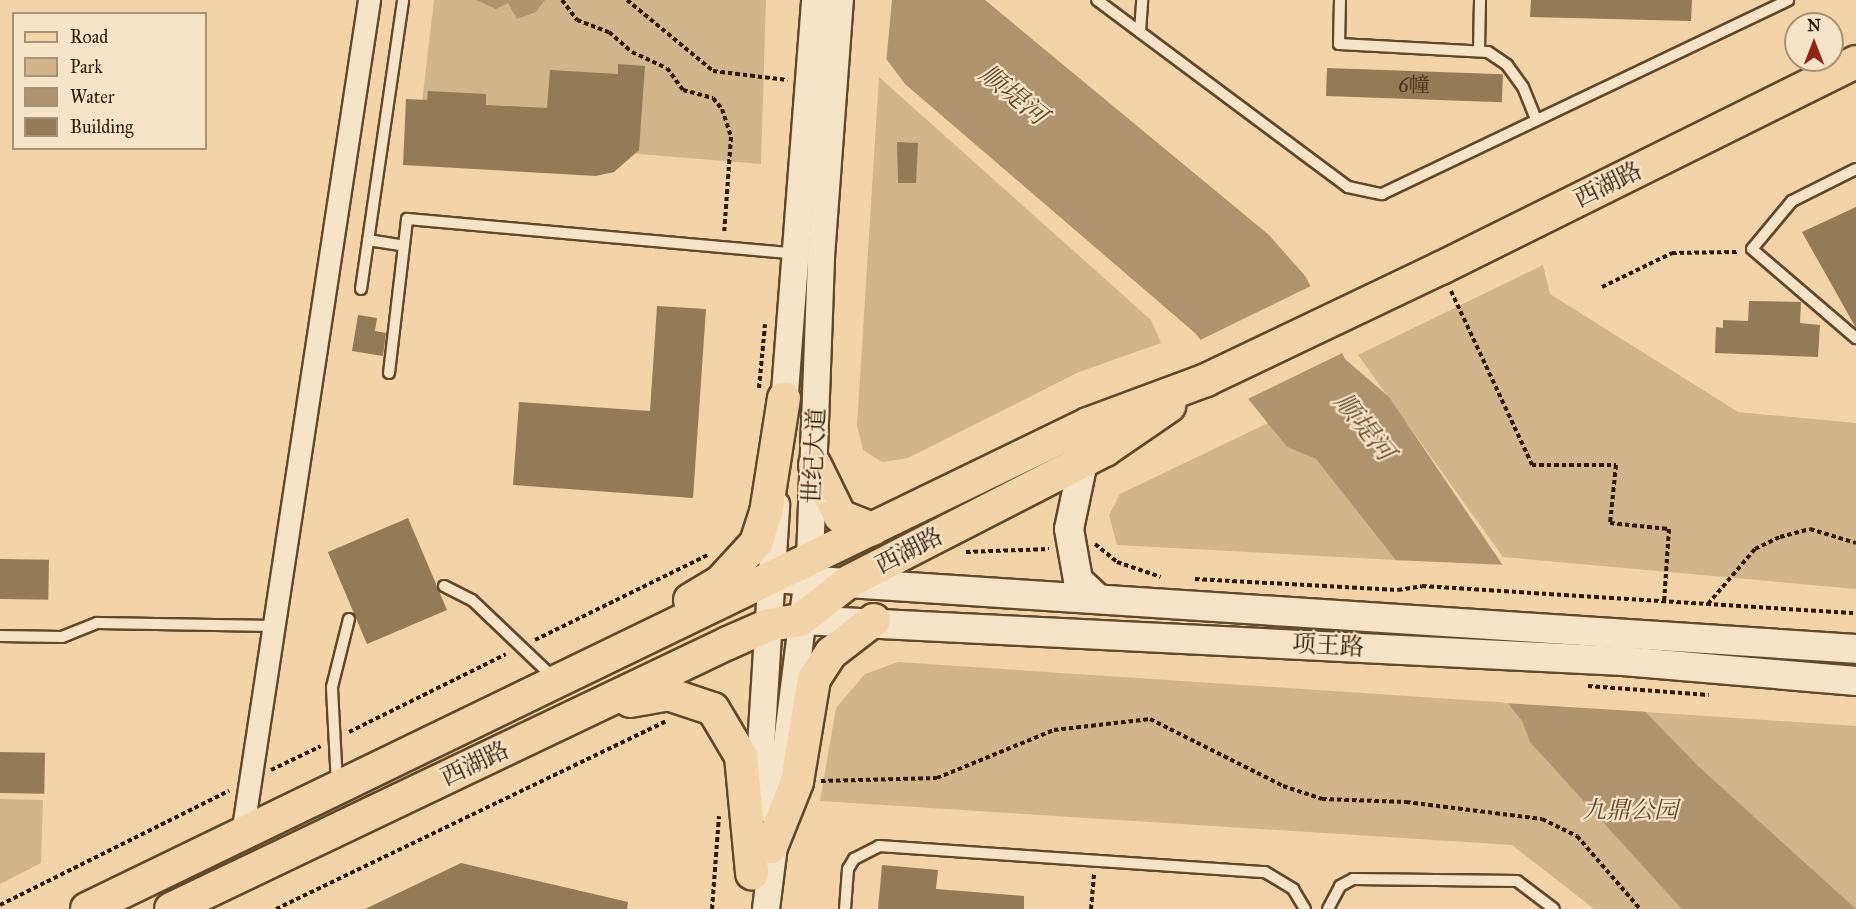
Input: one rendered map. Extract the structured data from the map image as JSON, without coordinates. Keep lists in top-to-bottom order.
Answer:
{
  "streets": {
    "main road": ["西湖路", "项王路"],
    "street": ["世纪大道"]
  },
  "crossings": [
    ["西湖路", "世纪大道"],
    ["西湖路", "项王路"],
    ["世纪大道", "项王路"]
  ],
  "water": ["顺堤河"],
  "parks": ["九鼎公园"],
  "house_numbers": ["6幢"],
  "legend": [
    "Road",
    "Park",
    "Water",
    "Building"
  ],
  "north": "top"
}
